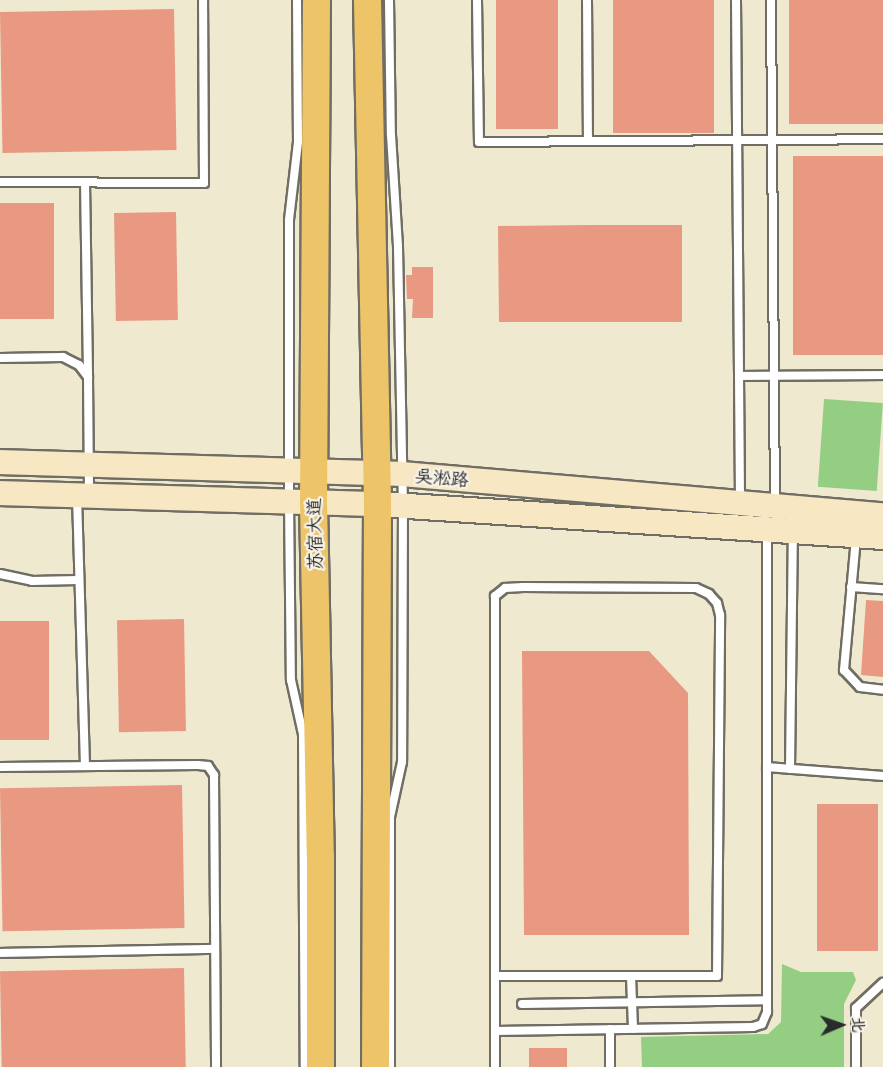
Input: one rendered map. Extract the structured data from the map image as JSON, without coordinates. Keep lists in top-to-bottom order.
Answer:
{
  "streets": {
    "main road": ["吴淞路", "苏宿大道"]
  },
  "crossings": [
    ["吴淞路", "苏宿大道"]
  ],
  "north": "right"
}
